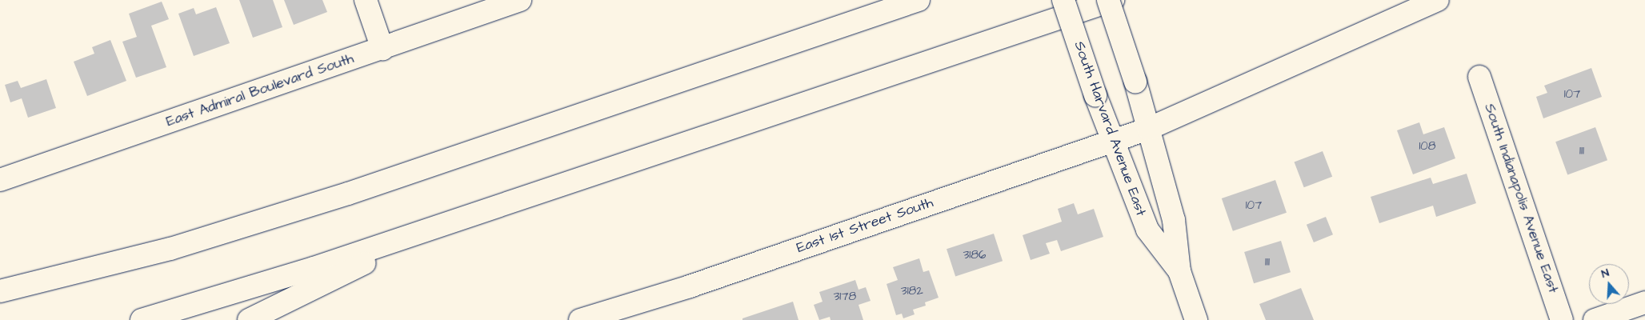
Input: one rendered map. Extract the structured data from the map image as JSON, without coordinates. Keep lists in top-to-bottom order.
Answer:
{
  "streets": {
    "main road": [
      "East Admiral Boulevard South",
      "South Harvard Avenue East",
      "South Indianapolis Avenue East",
      "East 1st Street South"
    ]
  },
  "crossings": [
    ["South Harvard Avenue East", "East 1st Street South"]
  ],
  "house_numbers": [
    "107",
    "108",
    "111",
    "107",
    "3186",
    "111",
    "3182",
    "3178"
  ],
  "north": "top"
}
